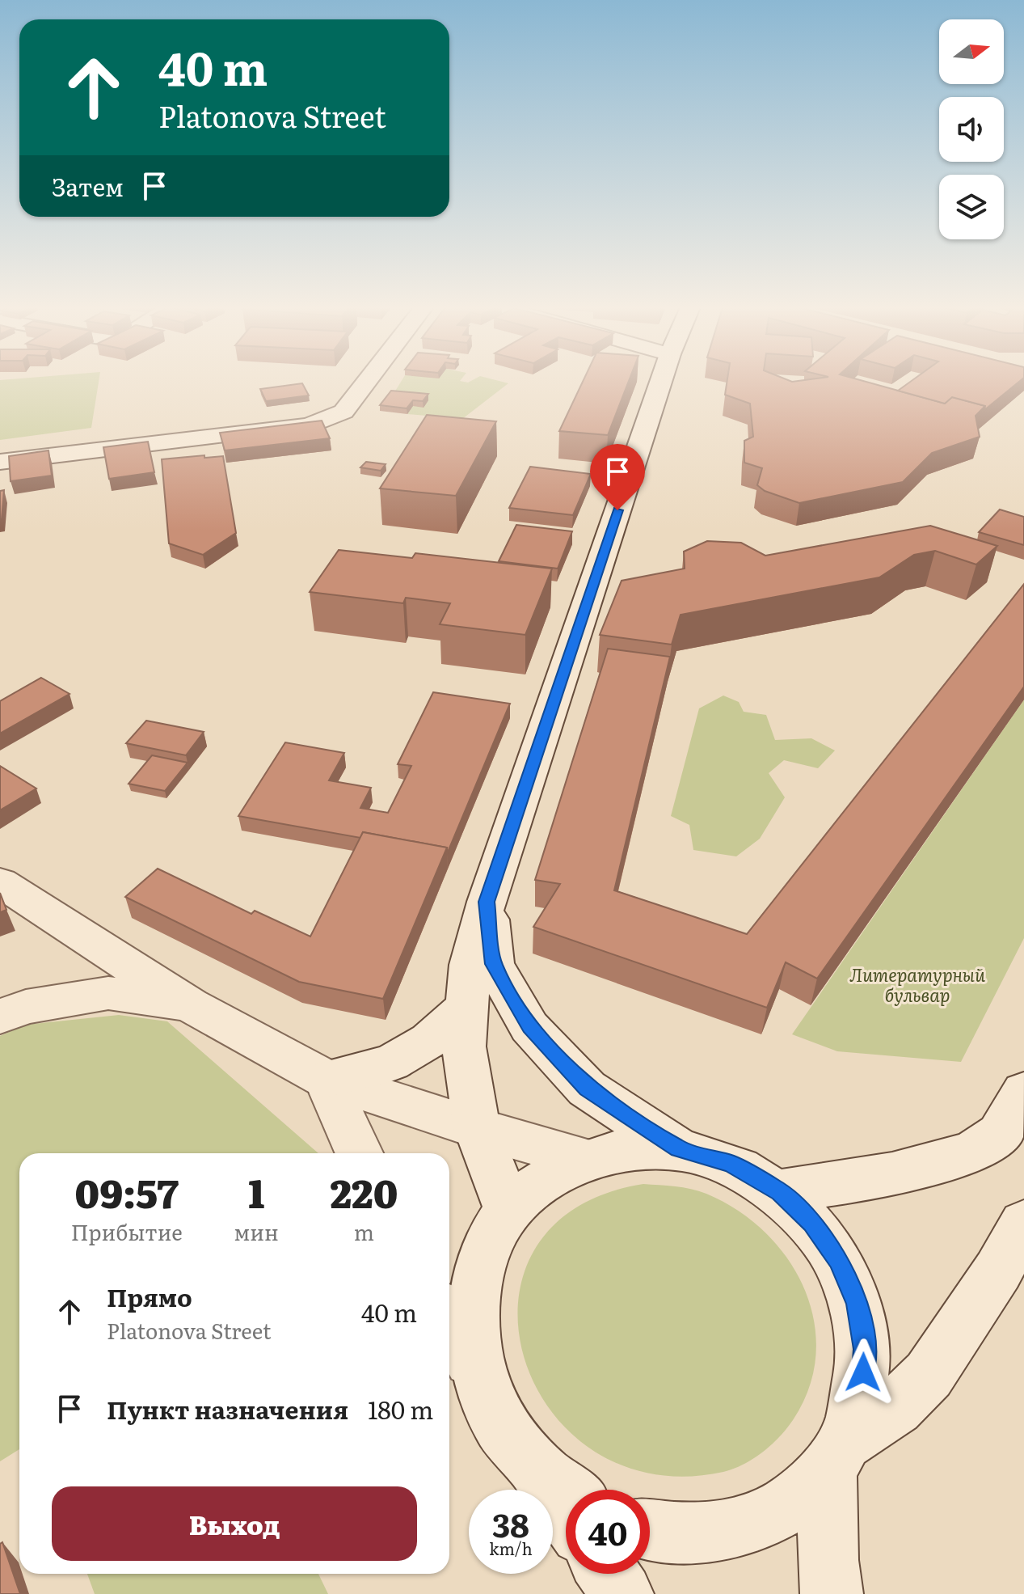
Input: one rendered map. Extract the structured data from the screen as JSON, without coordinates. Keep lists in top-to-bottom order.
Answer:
{
  "parks": ["Литературный бульвар"],
  "north": "right",
  "page": {
    "turn": ["40 m", "Platonova Street"],
    "then": "Затем",
    "eta": [
      "09:57",
      "Прибытие",
      "1",
      "мин",
      "220",
      "m"
    ],
    "list": [
      {
        "name": "Прямо",
        "note": "Platonova Street",
        "value": "40 m"
      },
      {
        "name": "Пункт назначения",
        "value": "180 m"
      }
    ],
    "buttons": "Выход",
    "speed": "38 km/h",
    "limit": "40"
  }
}
